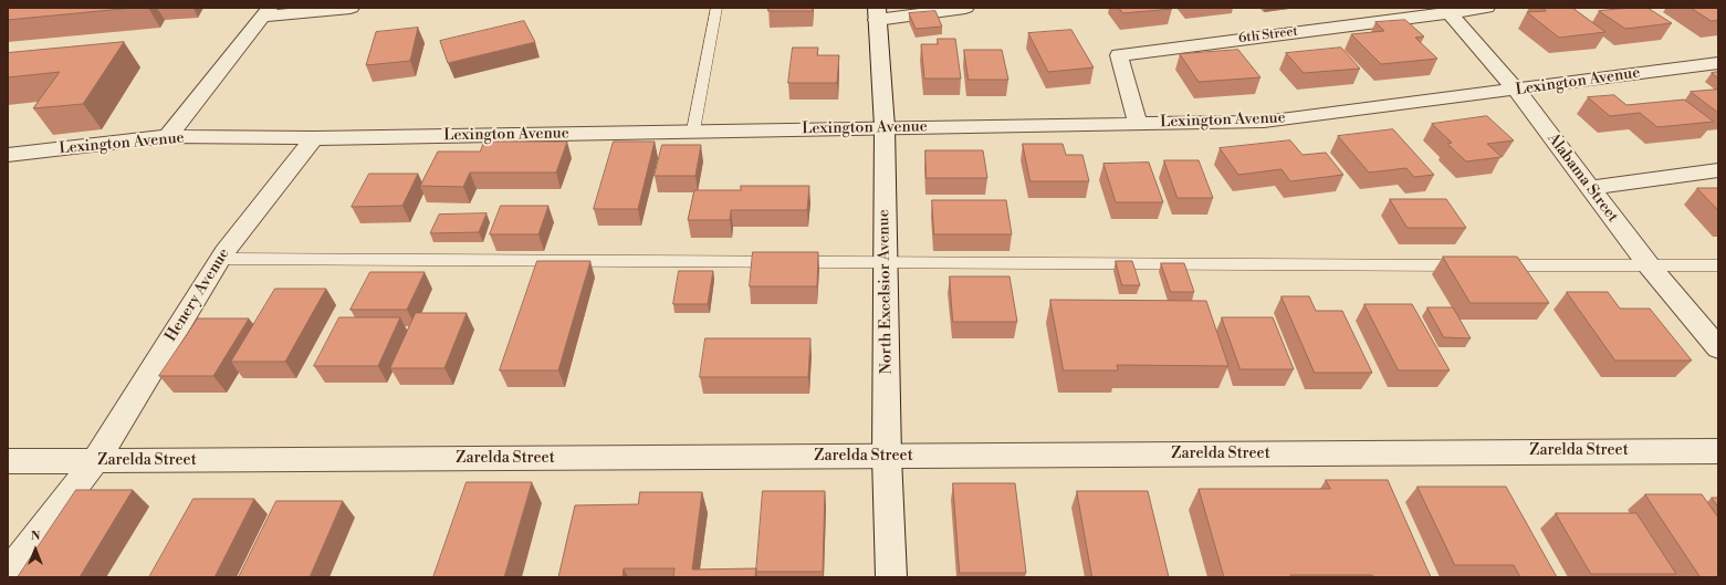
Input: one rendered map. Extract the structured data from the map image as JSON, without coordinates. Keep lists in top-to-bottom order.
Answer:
{
  "streets": {
    "street": [
      "6th Street",
      "Lexington Avenue",
      "Alabama Street",
      "North Excelsior Avenue",
      "Henery Avenue",
      "Zarelda Street"
    ]
  },
  "crossings": [
    ["6th Street", "Lexington Avenue"],
    ["6th Street", "Alabama Street"],
    ["Lexington Avenue", "Alabama Street"],
    ["Lexington Avenue", "North Excelsior Avenue"],
    ["Lexington Avenue", "Henery Avenue"],
    ["North Excelsior Avenue", "Zarelda Street"],
    ["Henery Avenue", "Zarelda Street"]
  ],
  "north": "top"
}
